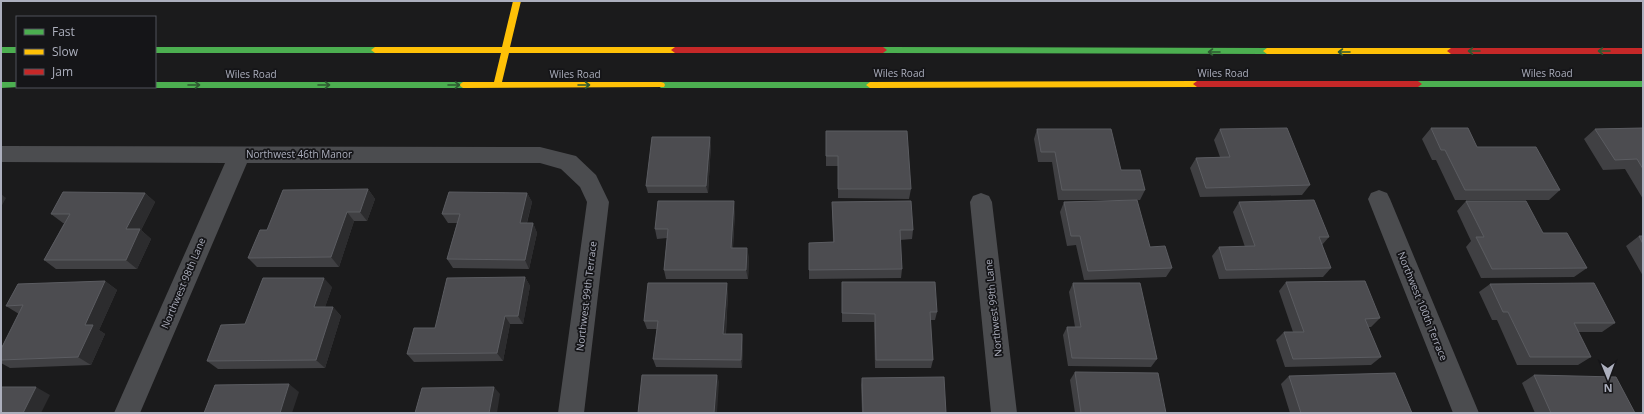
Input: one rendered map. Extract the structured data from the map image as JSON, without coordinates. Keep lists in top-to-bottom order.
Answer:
{
  "streets": {
    "main road": ["Wiles Road"],
    "street": [
      "Northwest 46th Manor",
      "Northwest 98th Lane",
      "Northwest 99th Terrace",
      "Northwest 100th Terrace",
      "Northwest 99th Lane"
    ]
  },
  "crossings": [
    ["Northwest 46th Manor", "Northwest 98th Lane"],
    ["Northwest 46th Manor", "Northwest 99th Terrace"]
  ],
  "legend": ["Fast", "Slow", "Jam"],
  "north": "bottom"
}
